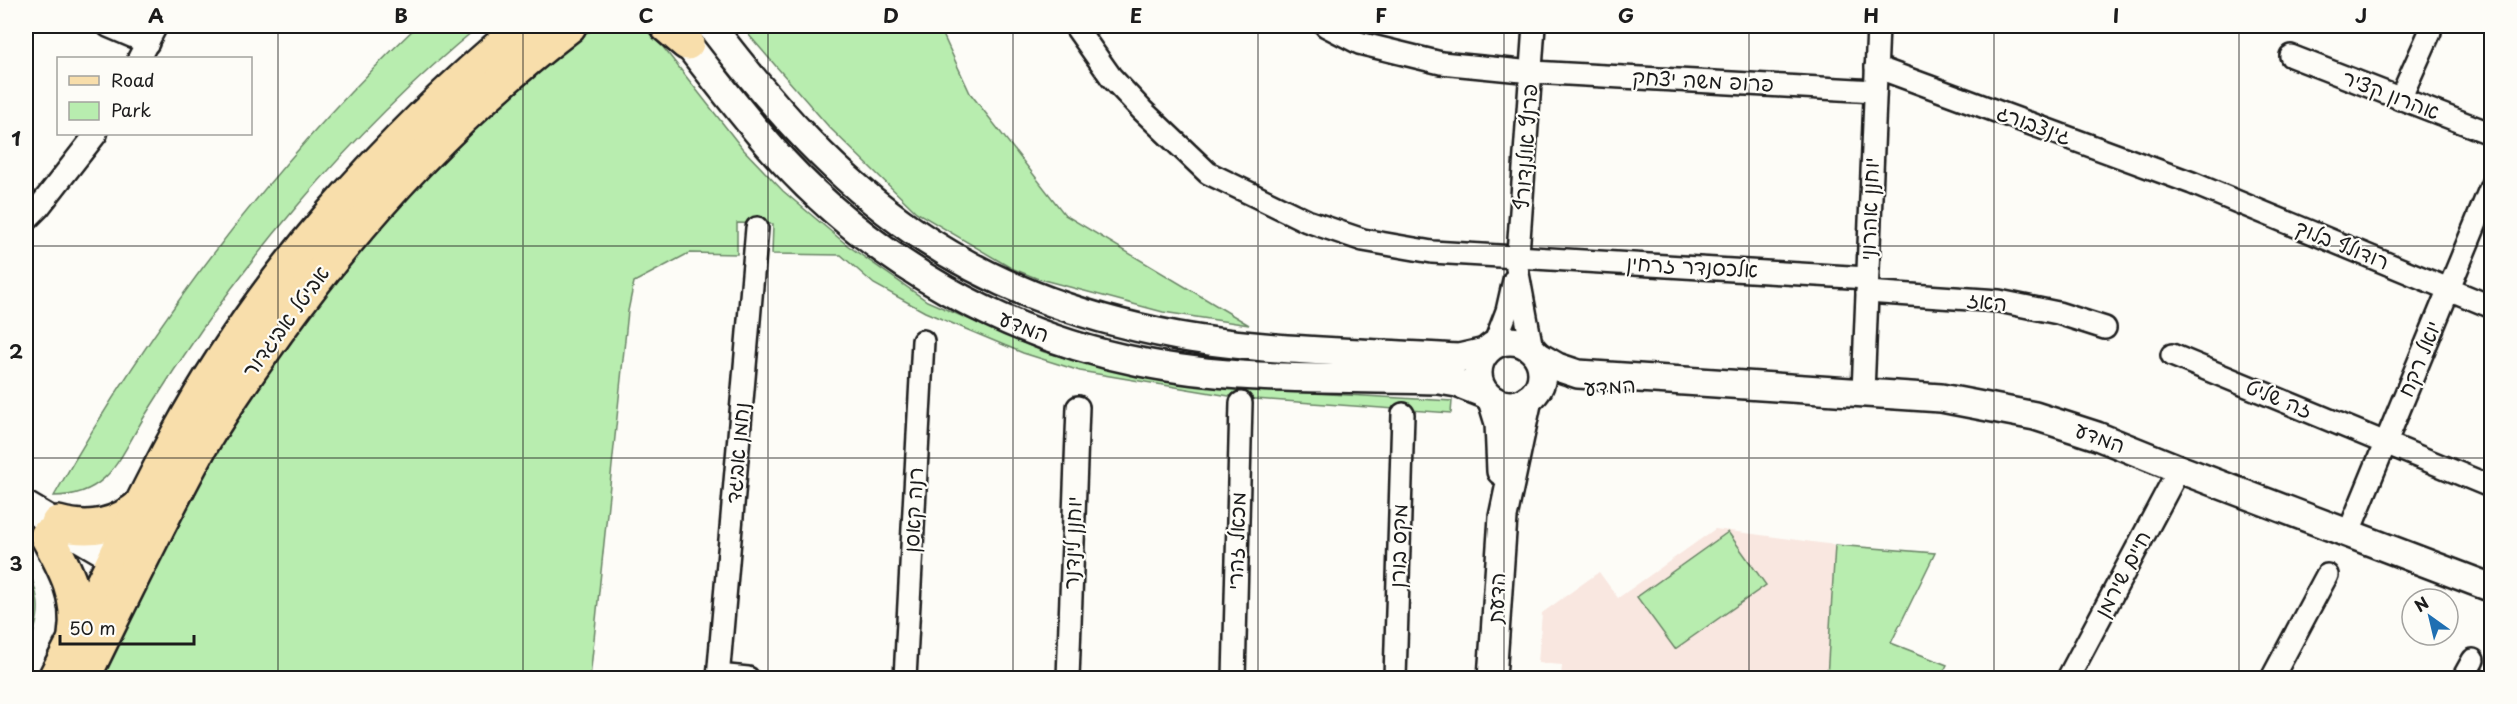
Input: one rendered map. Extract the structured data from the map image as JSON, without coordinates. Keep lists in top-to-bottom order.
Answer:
{
  "streets": {
    "main road": ["אביטל אביגדור"],
    "street": [
      "פרופ משה יצחק",
      "אהרון קציר",
      "גינצבורג",
      "פרנץ אולנדורף",
      "יוחנן אהרוני",
      "רודולף בלוך",
      "אלכסנדר זרחין",
      "האז",
      "המדע",
      "יואל רקח",
      "זה שליט",
      "נחמן אביגד",
      "רנה קאסן",
      "מכאל זהרי",
      "יוחנן לינדנר",
      "מקס בורן",
      "חיים שירמן",
      "הדעת"
    ]
  },
  "crossings": [
    ["פרופ משה יצחק", "פרנץ אולנדורף"],
    ["פרופ משה יצחק", "יוחנן אהרוני"],
    ["גינצבורג", "יוחנן אהרוני"],
    ["גינצבורג", "רודולף בלוך"],
    ["פרנץ אולנדורף", "אלכסנדר זרחין"],
    ["פרנץ אולנדורף", "המדע"],
    ["פרנץ אולנדורף", "הדעת"],
    ["יוחנן אהרוני", "אלכסנדר זרחין"],
    ["יוחנן אהרוני", "האז"],
    ["יוחנן אהרוני", "המדע"],
    ["רודולף בלוך", "יואל רקח"],
    ["אלכסנדר זרחין", "האז"],
    ["המדע", "יואל רקח"],
    ["המדע", "חיים שירמן"],
    ["המדע", "הדעת"],
    ["יואל רקח", "זה שליט"]
  ],
  "legend": ["Road", "Park"],
  "scale_bar": "50 m",
  "north": "top left",
  "grid": {
    "columns": [
      "A",
      "B",
      "C",
      "D",
      "E",
      "F",
      "G",
      "H",
      "I",
      "J"
    ],
    "rows": ["1", "2", "3"]
  }
}
